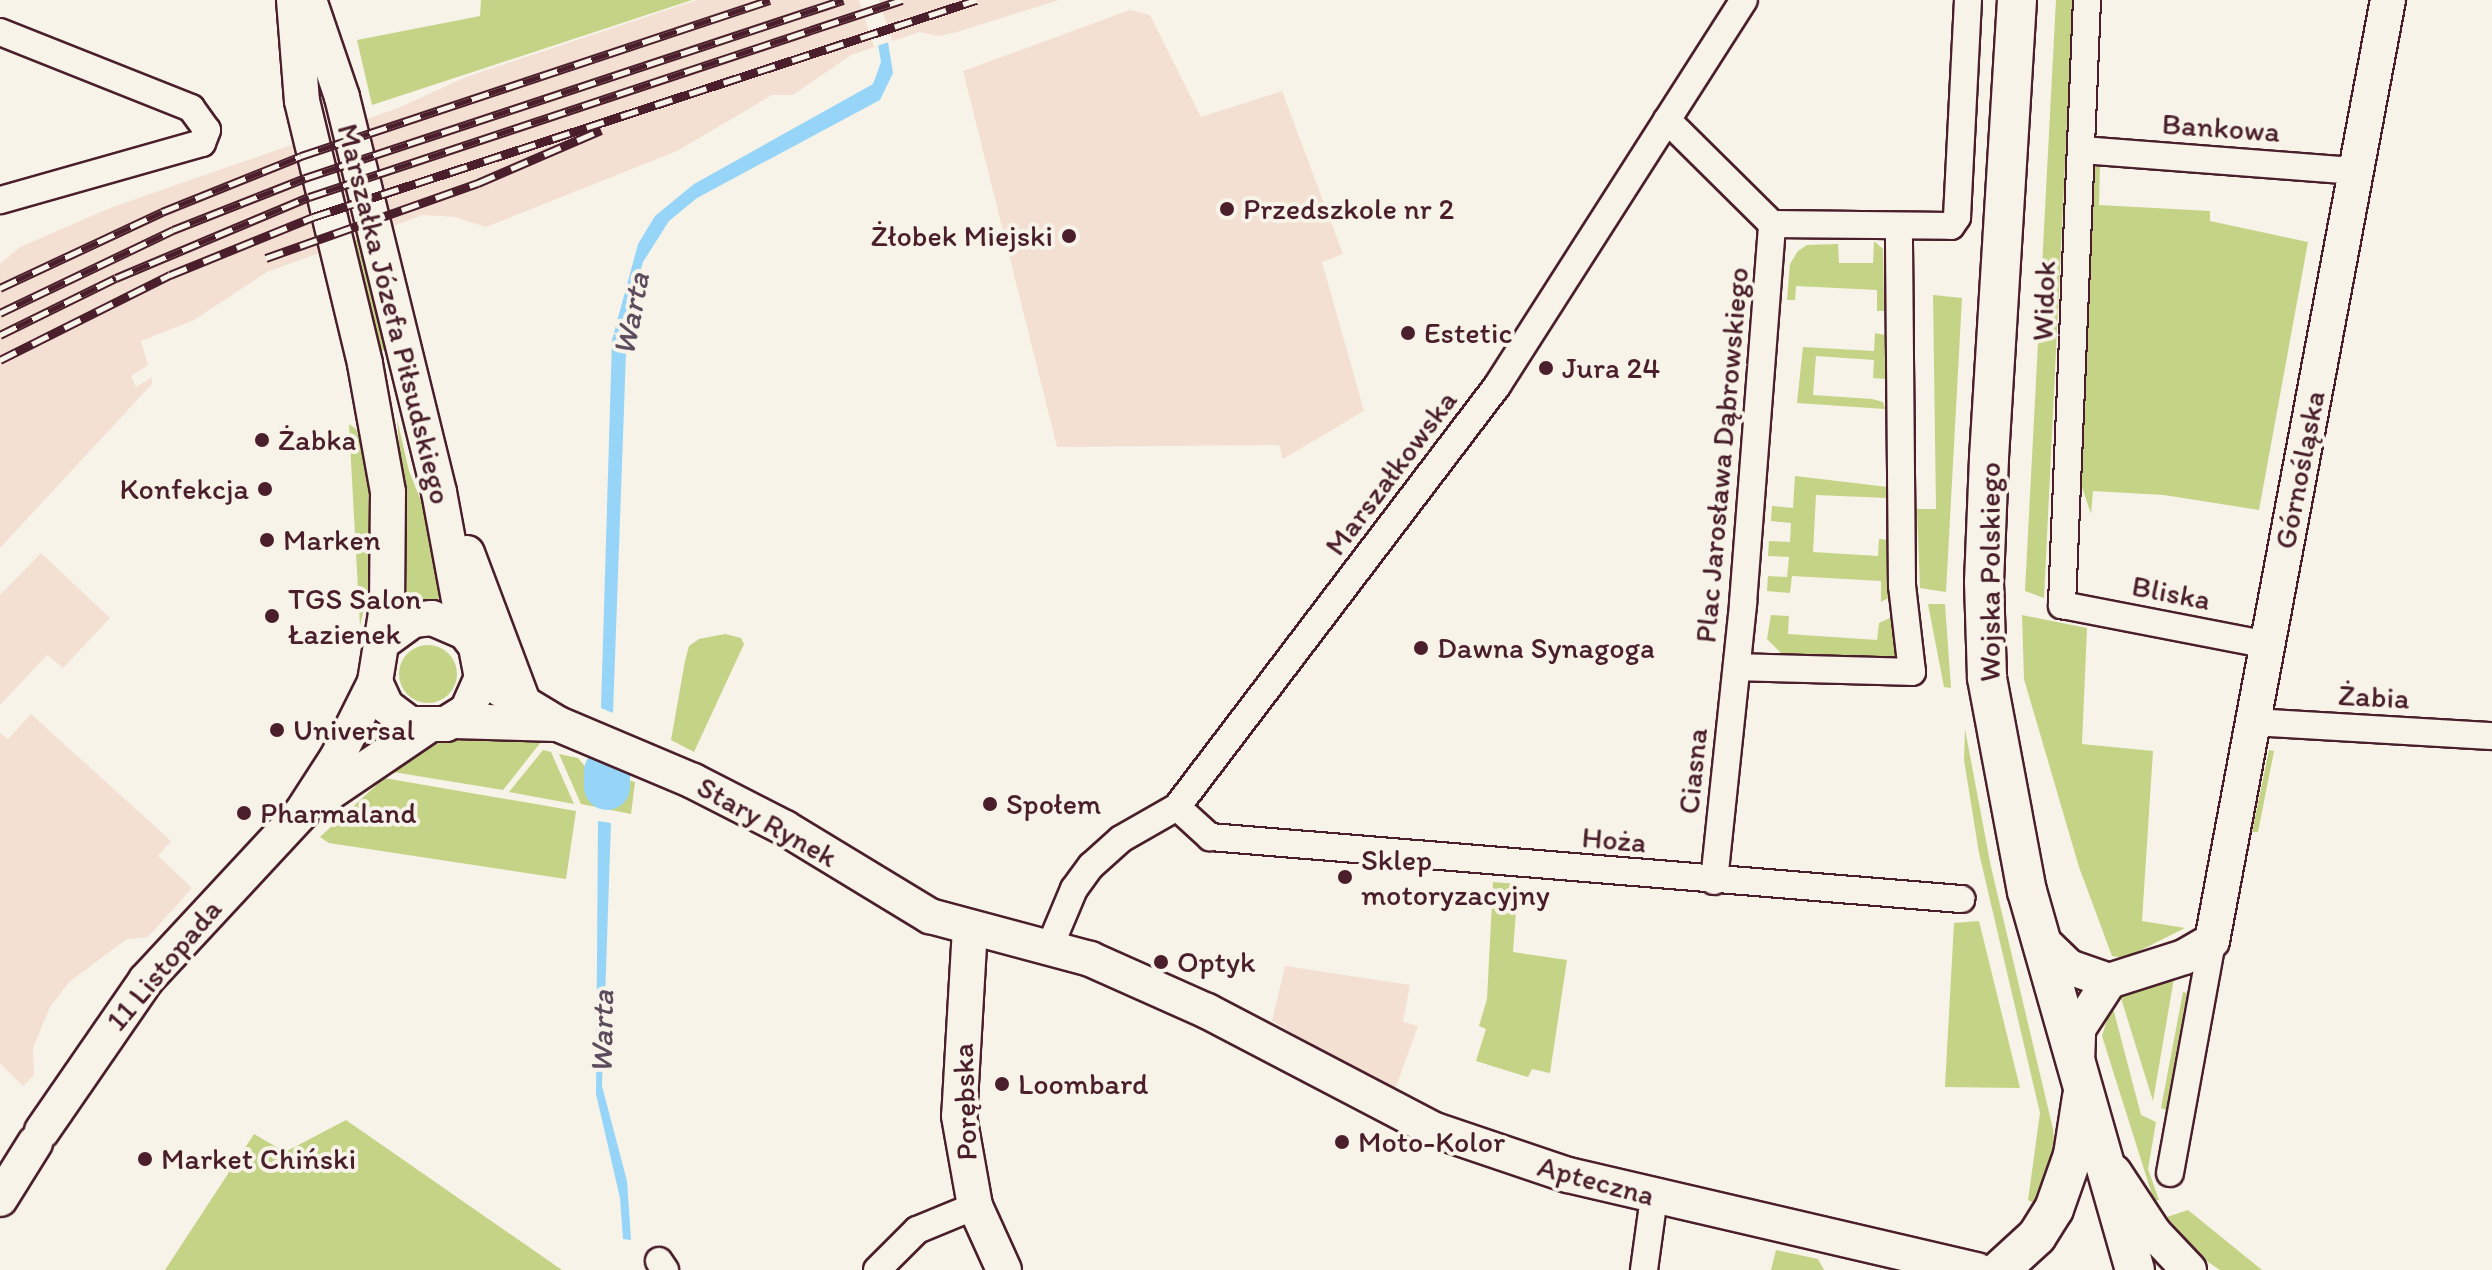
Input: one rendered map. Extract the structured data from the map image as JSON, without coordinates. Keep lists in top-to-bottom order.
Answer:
{
  "streets": {
    "main road": ["Wojska Polskiego"],
    "street": [
      "Bankowa",
      "Widok",
      "Marszałka Józefa Piłsudskiego",
      "Plac Jarosława Dąbrowskiego",
      "Górnośląska",
      "Marszałkowska",
      "Bliska",
      "Żabia",
      "Ciasna",
      "Stary Rynek",
      "Hoża",
      "11 Listopada",
      "Porębska",
      "Apteczna"
    ]
  },
  "crossings": [
    ["Bankowa", "Widok"],
    ["Bankowa", "Górnośląska"],
    ["Widok", "Bliska"],
    ["Marszałka Józefa Piłsudskiego", "Stary Rynek"],
    ["Marszałka Józefa Piłsudskiego", "11 Listopada"],
    ["Plac Jarosława Dąbrowskiego", "Ciasna"],
    ["Górnośląska", "Bliska"],
    ["Górnośląska", "Żabia"],
    ["Marszałkowska", "Hoża"],
    ["Marszałkowska", "Apteczna"],
    ["Ciasna", "Hoża"],
    ["Stary Rynek", "11 Listopada"],
    ["Stary Rynek", "Porębska"],
    ["Stary Rynek", "Apteczna"],
    ["Porębska", "Apteczna"]
  ],
  "water": ["Warta"],
  "places": [
    "Przedszkole nr 2",
    "Żłobek Miejski",
    "Estetic",
    "Jura 24",
    "Żabka",
    "Konfekcja",
    "Marken",
    "TGS Salon Łazienek",
    "Dawna Synagoga",
    "Universal",
    "Społem",
    "Pharmaland",
    "Sklep motoryzacyjny",
    "Optyk",
    "Loombard",
    "Moto-Kolor",
    "Market Chiński"
  ]
}
